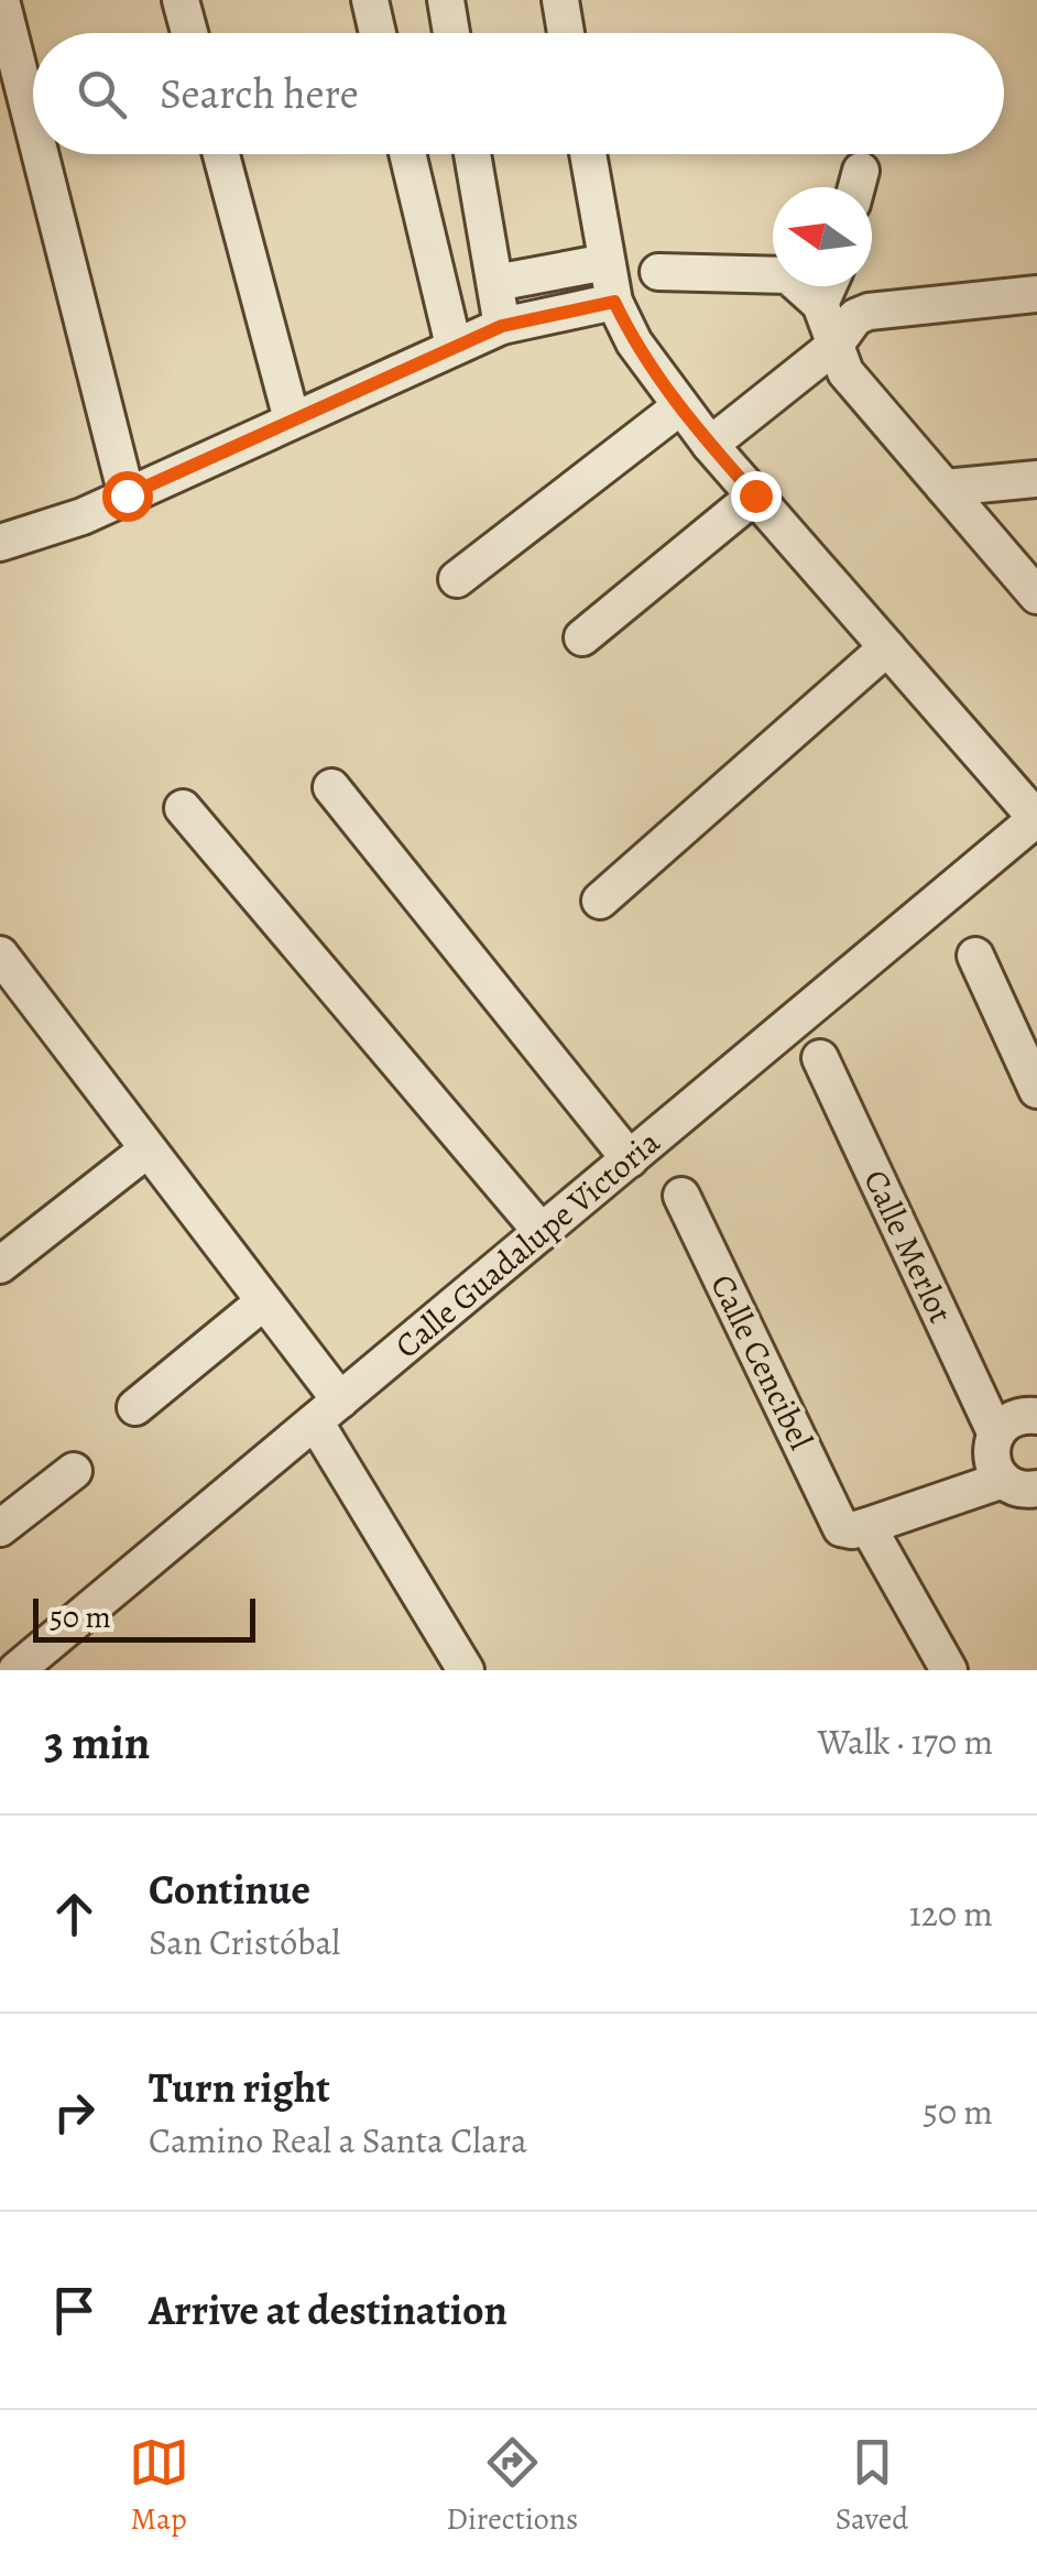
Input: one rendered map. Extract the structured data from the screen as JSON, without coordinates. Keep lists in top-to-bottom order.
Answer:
{
  "streets": {
    "street": ["Calle Guadalupe Victoria", "Calle Merlot", "Calle Cencibel"]
  },
  "scale_bar": "50 m",
  "north": "left",
  "page": {
    "search": "Search here",
    "scale": "50 m",
    "heading": ["3 min", "Walk · 170 m"],
    "list": [
      ["Continue", "San Cristóbal", "120 m"],
      ["Turn right", "Camino Real a Santa Clara", "50 m"],
      "Arrive at destination"
    ],
    "nav": ["Map", "Directions", "Saved"]
  }
}
